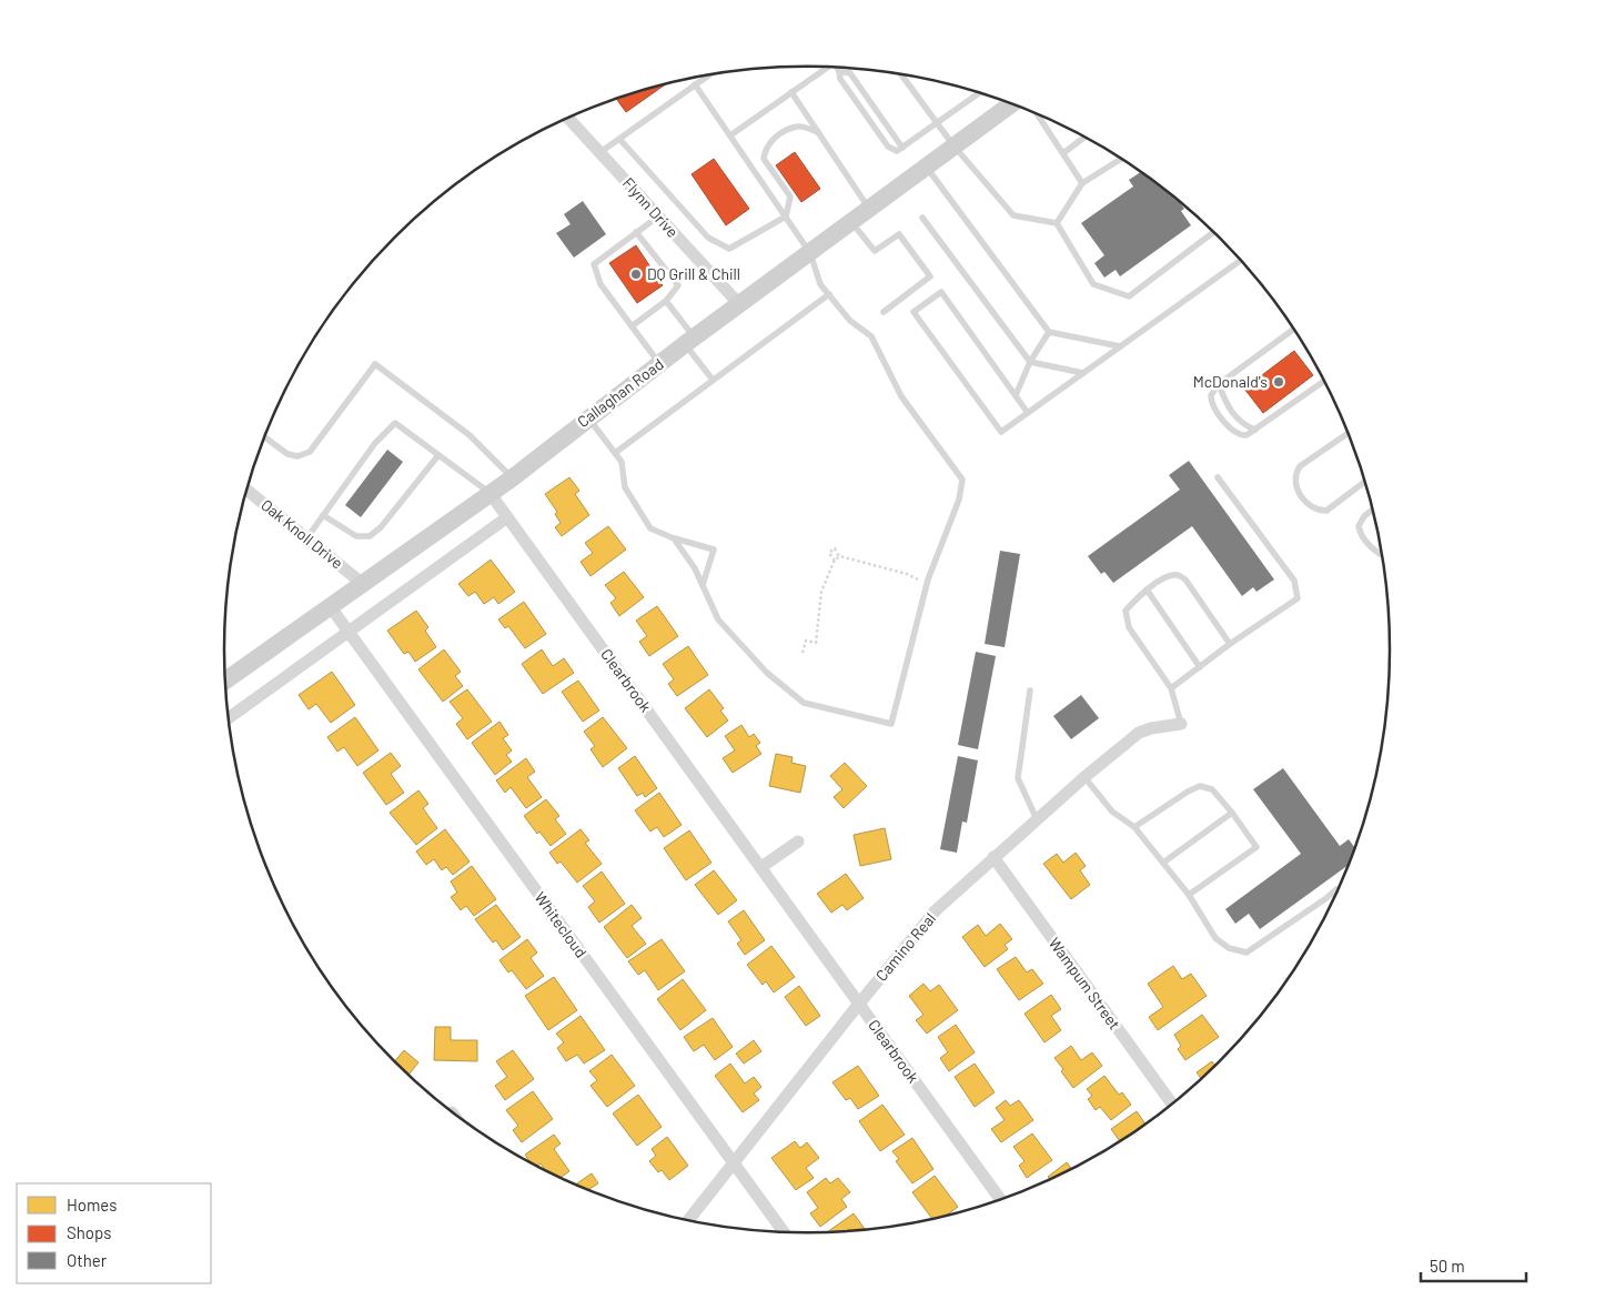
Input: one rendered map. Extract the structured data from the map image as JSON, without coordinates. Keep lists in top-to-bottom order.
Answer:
{
  "streets": {
    "main road": ["Callaghan Road"],
    "street": [
      "Flynn Drive",
      "Oak Knoll Drive",
      "Clearbrook",
      "Whitecloud",
      "Camino Real",
      "Wampum Street"
    ]
  },
  "crossings": [
    ["Flynn Drive", "Callaghan Road"],
    ["Callaghan Road", "Oak Knoll Drive"],
    ["Callaghan Road", "Clearbrook"],
    ["Callaghan Road", "Whitecloud"],
    ["Clearbrook", "Camino Real"],
    ["Whitecloud", "Camino Real"],
    ["Camino Real", "Wampum Street"]
  ],
  "places": ["DQ Grill & Chill", "McDonald's"],
  "legend": ["Homes", "Shops", "Other"],
  "scale_bar": "50 m"
}
